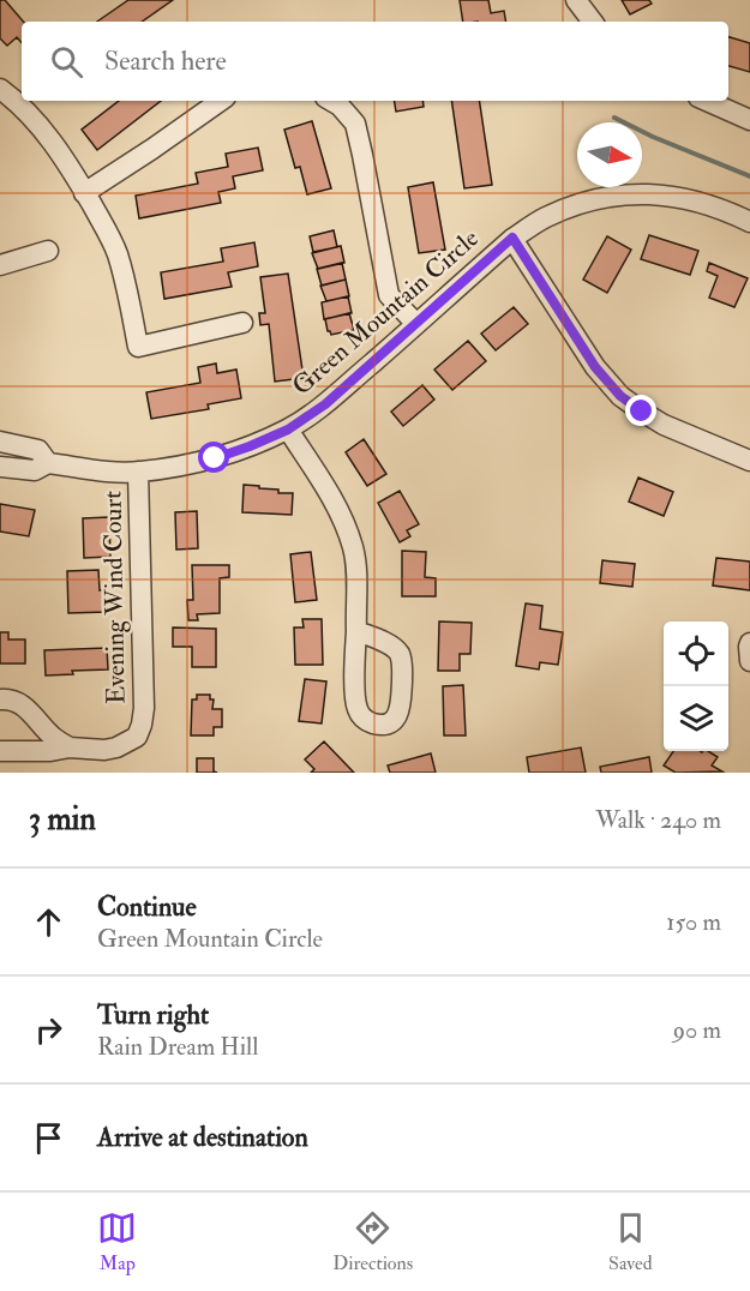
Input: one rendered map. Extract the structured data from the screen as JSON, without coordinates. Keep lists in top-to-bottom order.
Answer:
{
  "streets": {
    "street": ["Green Mountain Circle", "Evening Wind Court"]
  },
  "crossings": [
    ["Green Mountain Circle", "Evening Wind Court"]
  ],
  "north": "right",
  "page": {
    "search": "Search here",
    "heading": ["3 min", "Walk · 240 m"],
    "list": [
      ["Continue", "Green Mountain Circle", "150 m"],
      ["Turn right", "Rain Dream Hill", "90 m"],
      "Arrive at destination"
    ],
    "nav": ["Map", "Directions", "Saved"]
  }
}
